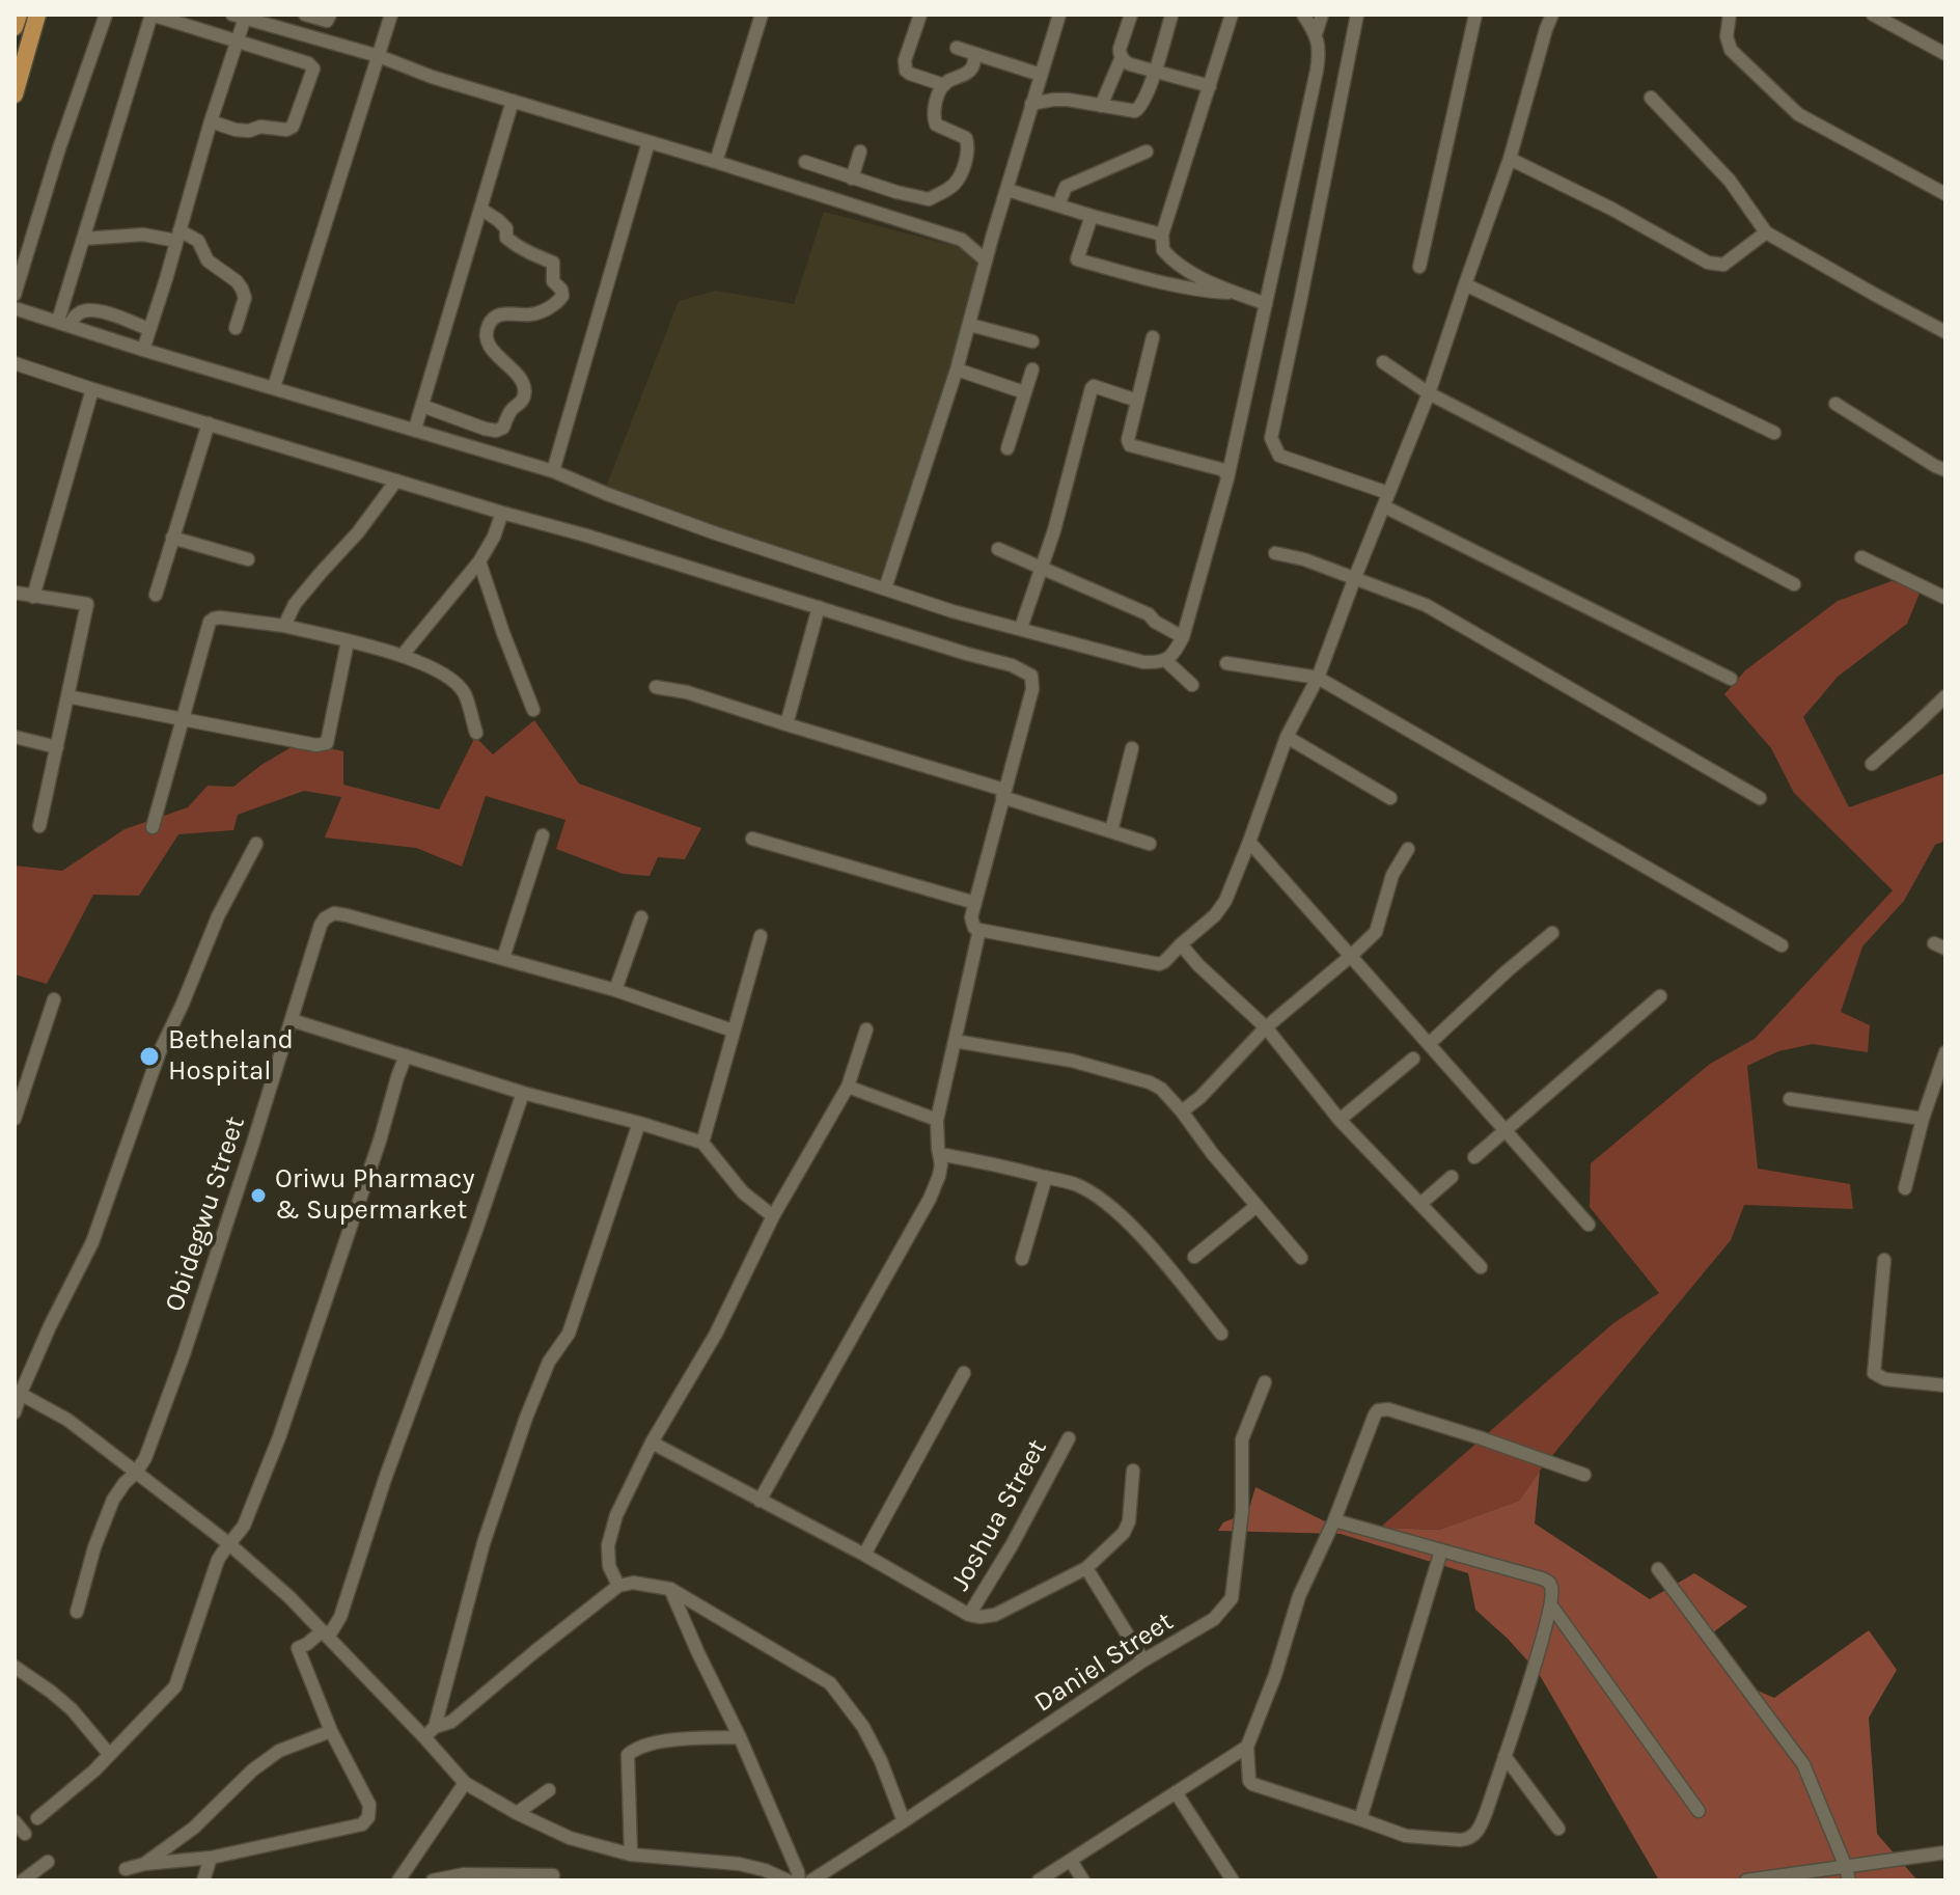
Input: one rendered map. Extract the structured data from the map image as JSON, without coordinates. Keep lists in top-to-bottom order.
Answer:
{
  "streets": {
    "street": ["Obidegwu Street", "Joshua Street", "Daniel Street"]
  },
  "places": ["Betheland Hospital", "Oriwu Pharmacy & Supermarket"]
}
